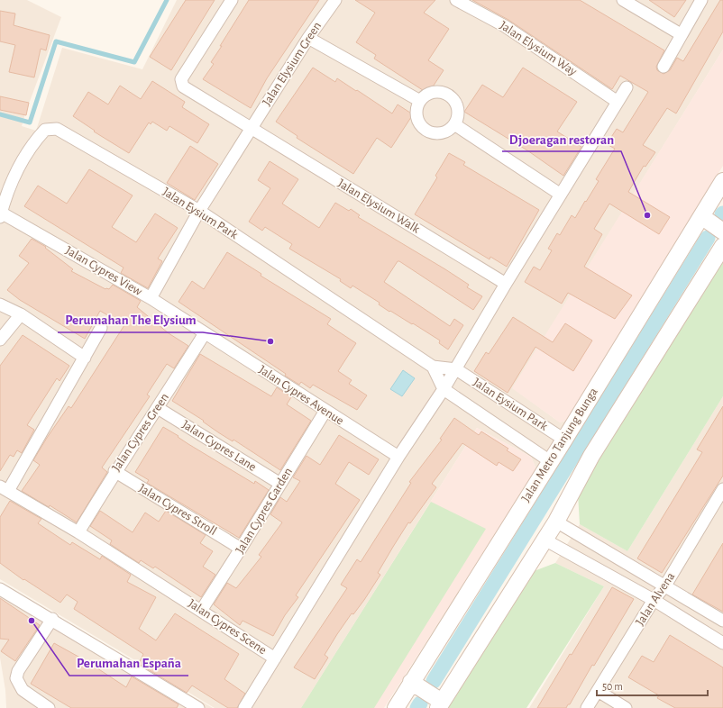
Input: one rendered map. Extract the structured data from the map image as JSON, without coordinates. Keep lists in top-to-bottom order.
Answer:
{
  "streets": {
    "main road": ["Jalan Metro Tanjung Bunga"],
    "street": [
      "Jalan Elysium Way",
      "Jalan Elysium Green",
      "Jalan Elysium Walk",
      "Jalan Eysium Park",
      "Jalan Cypres View",
      "Jalan Cypres Avenue",
      "Jalan Cypres Green",
      "Jalan Cypres Lane",
      "Jalan Cypres Stroll",
      "Jalan Cypres Garden",
      "Jalan Alvena",
      "Jalan Cypres Scene"
    ]
  },
  "crossings": [
    ["Jalan Elysium Way", "Jalan Cypres Scene"],
    ["Jalan Elysium Green", "Jalan Elysium Walk"],
    ["Jalan Elysium Green", "Jalan Eysium Park"],
    ["Jalan Elysium Green", "Jalan Cypres View"],
    ["Jalan Elysium Walk", "Jalan Cypres Scene"],
    ["Jalan Eysium Park", "Jalan Cypres View"],
    ["Jalan Eysium Park", "Jalan Metro Tanjung Bunga"],
    ["Jalan Eysium Park", "Jalan Cypres Scene"],
    ["Jalan Cypres View", "Jalan Cypres Avenue"],
    ["Jalan Cypres View", "Jalan Cypres Green"],
    ["Jalan Cypres Avenue", "Jalan Cypres Green"],
    ["Jalan Cypres Avenue", "Jalan Cypres Garden"],
    ["Jalan Cypres Avenue", "Jalan Cypres Scene"],
    ["Jalan Cypres Green", "Jalan Cypres Lane"],
    ["Jalan Cypres Green", "Jalan Cypres Stroll"],
    ["Jalan Cypres Green", "Jalan Cypres Scene"],
    ["Jalan Cypres Lane", "Jalan Cypres Garden"],
    ["Jalan Cypres Stroll", "Jalan Cypres Garden"],
    ["Jalan Cypres Garden", "Jalan Cypres Scene"]
  ],
  "places": ["Djoeragan restoran", "Perumahan The Elysium", "Perumahan España"],
  "scale_bar": "50 m"
}
